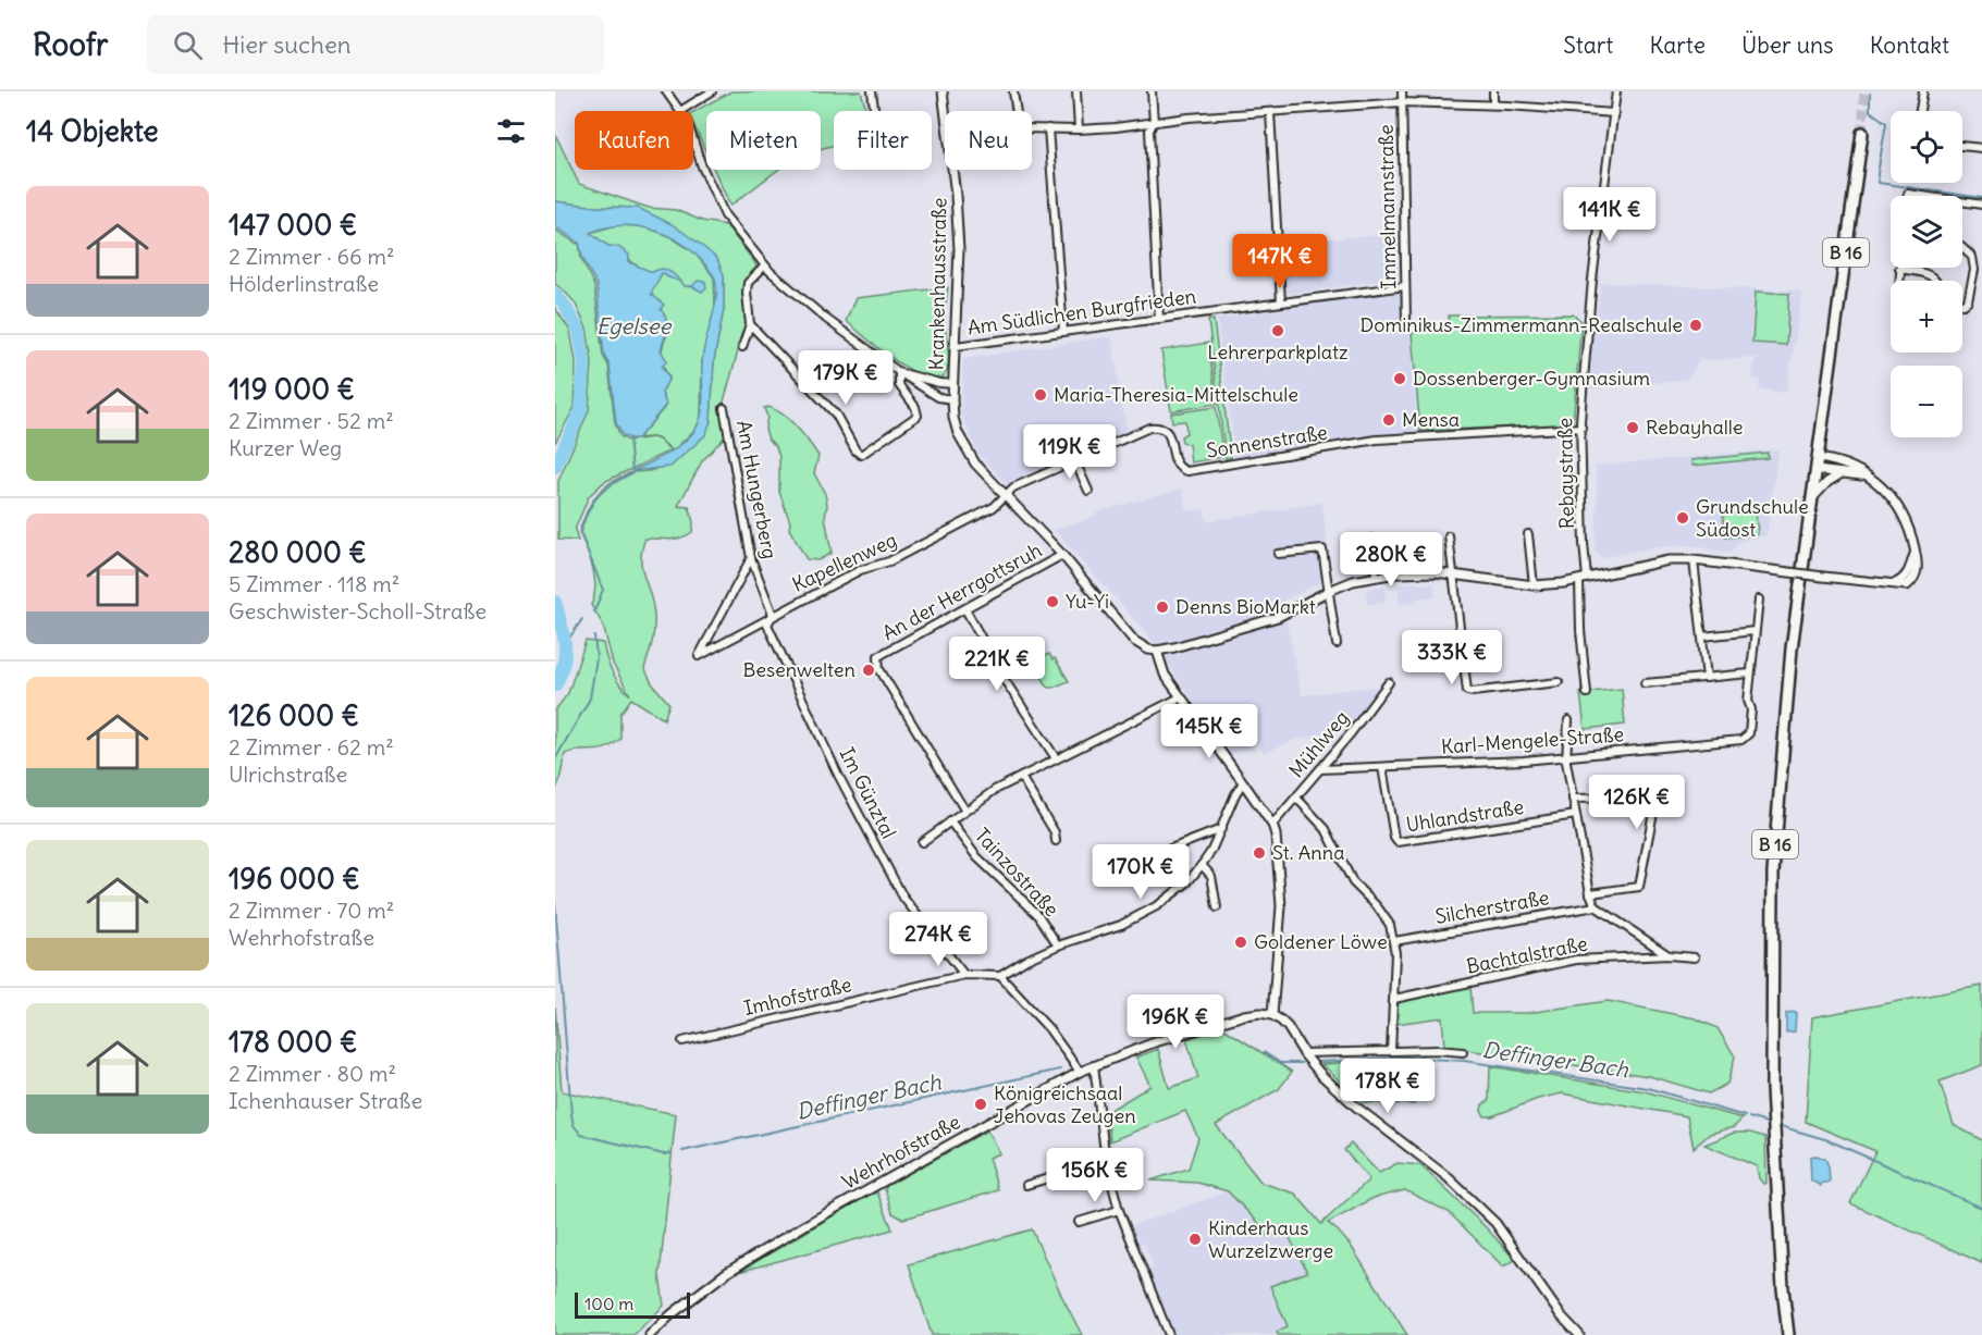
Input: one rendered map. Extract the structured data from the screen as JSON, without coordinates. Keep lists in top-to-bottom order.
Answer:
{
  "streets": {
    "main road": ["B 16"],
    "street": [
      "Immelmannstraße",
      "Krankenhausstraße",
      "Am Südlichen Burgfrieden",
      "Sonnenstraße",
      "Rebaystraße",
      "Am Hungerberg",
      "Kapellenweg",
      "An der Herrgottsruh",
      "Karl-Mengele-Straße",
      "Mühlweg",
      "Im Günztal",
      "Uhlandstraße",
      "Tainzostraße",
      "Silcherstraße",
      "Bachtalstraße",
      "Imhofstraße",
      "Wehrhofstraße"
    ]
  },
  "crossings": [
    ["Immelmannstraße", "Am Südlichen Burgfrieden"],
    ["Krankenhausstraße", "Am Südlichen Burgfrieden"],
    ["Krankenhausstraße", "Sonnenstraße"],
    ["Krankenhausstraße", "Kapellenweg"],
    ["Krankenhausstraße", "An der Herrgottsruh"],
    ["Sonnenstraße", "Rebaystraße"],
    ["Sonnenstraße", "Kapellenweg"],
    ["Am Hungerberg", "Kapellenweg"],
    ["Am Hungerberg", "Im Günztal"],
    ["Kapellenweg", "Im Günztal"],
    ["Karl-Mengele-Straße", "Mühlweg"],
    ["Karl-Mengele-Straße", "Uhlandstraße"],
    ["Im Günztal", "Imhofstraße"]
  ],
  "water": ["Egelsee", "Deffinger Bach"],
  "places": [
    "Dominikus-Zimmermann-Realschule",
    "Lehrerparkplatz",
    "Dossenberger-Gymnasium",
    "Maria-Theresia-Mittelschule",
    "Mensa",
    "Rebayhalle",
    "Grundschule Südost",
    "Yu-Yi",
    "Denns BioMarkt",
    "Besenwelten",
    "St. Anna",
    "Goldener Löwe",
    "Königreichsaal Jehovas Zeugen",
    "Kinderhaus Wurzelzwerge"
  ],
  "scale_bar": "100 m",
  "page": {
    "header": "Roofr",
    "search": "Hier suchen",
    "nav": [
      "Start",
      "Karte",
      "Über uns",
      "Kontakt"
    ],
    "heading": "14 Objekte",
    "map_buttons": ["+", "−"],
    "chip": [
      "Kaufen",
      "Mieten",
      "Filter",
      "Neu"
    ],
    "list": [
      {
        "name": "147 000 €",
        "note": "2 Zimmer · 66 m² · Hölderlinstraße"
      },
      {
        "name": "119 000 €",
        "note": "2 Zimmer · 52 m² · Kurzer Weg"
      },
      {
        "name": "280 000 €",
        "note": "5 Zimmer · 118 m² · Geschwister-Scholl-Straße"
      },
      {
        "name": "126 000 €",
        "note": "2 Zimmer · 62 m² · Ulrichstraße"
      },
      {
        "name": "196 000 €",
        "note": "2 Zimmer · 70 m² · Wehrhofstraße"
      },
      {
        "name": "178 000 €",
        "note": "2 Zimmer · 80 m² · Ichenhauser Straße"
      }
    ],
    "price": [
      "141K €",
      "147K €",
      "179K €",
      "119K €",
      "280K €",
      "333K €",
      "221K €",
      "145K €",
      "126K €",
      "170K €",
      "274K €",
      "196K €",
      "178K €",
      "156K €"
    ],
    "scale": "100 m"
  }
}
